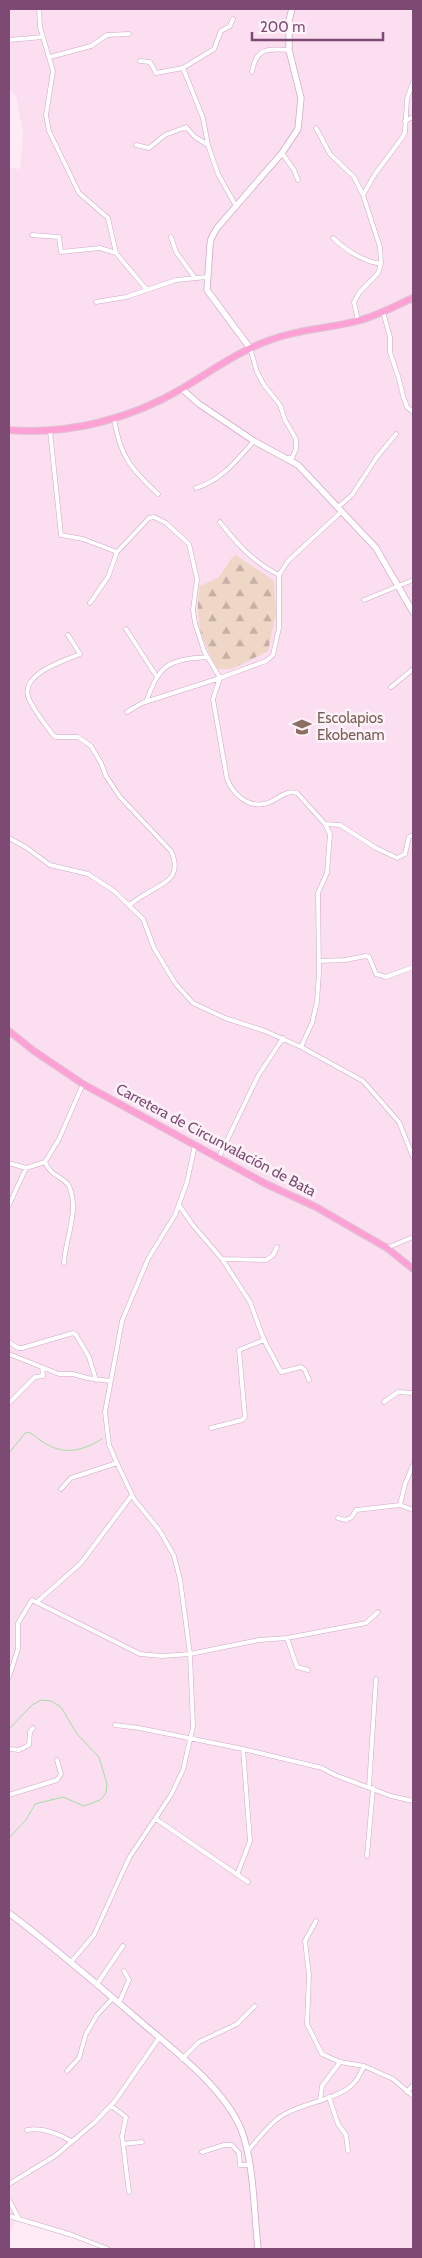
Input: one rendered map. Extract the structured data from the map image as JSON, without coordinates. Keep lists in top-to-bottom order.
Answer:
{
  "streets": {
    "main road": ["Carretera de Circunvalación de Bata"]
  },
  "places": {
    "school or university": ["Escolapios Ekobenam"]
  },
  "scale_bar": "200 m"
}
